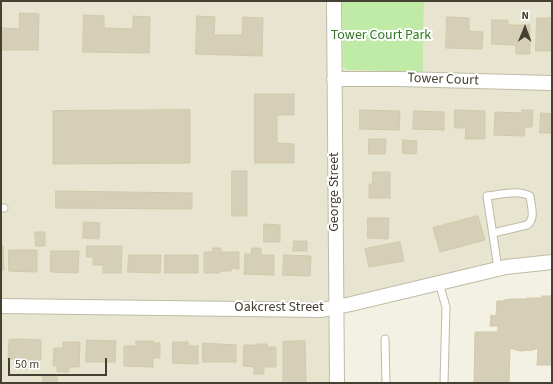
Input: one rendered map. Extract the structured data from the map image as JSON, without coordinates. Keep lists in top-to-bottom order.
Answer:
{
  "streets": {
    "street": ["Tower Court", "George Street", "Oakcrest Street"]
  },
  "crossings": [
    ["Tower Court", "George Street"],
    ["George Street", "Oakcrest Street"]
  ],
  "parks": ["Tower Court Park"],
  "scale_bar": "50 m",
  "north": "top"
}
